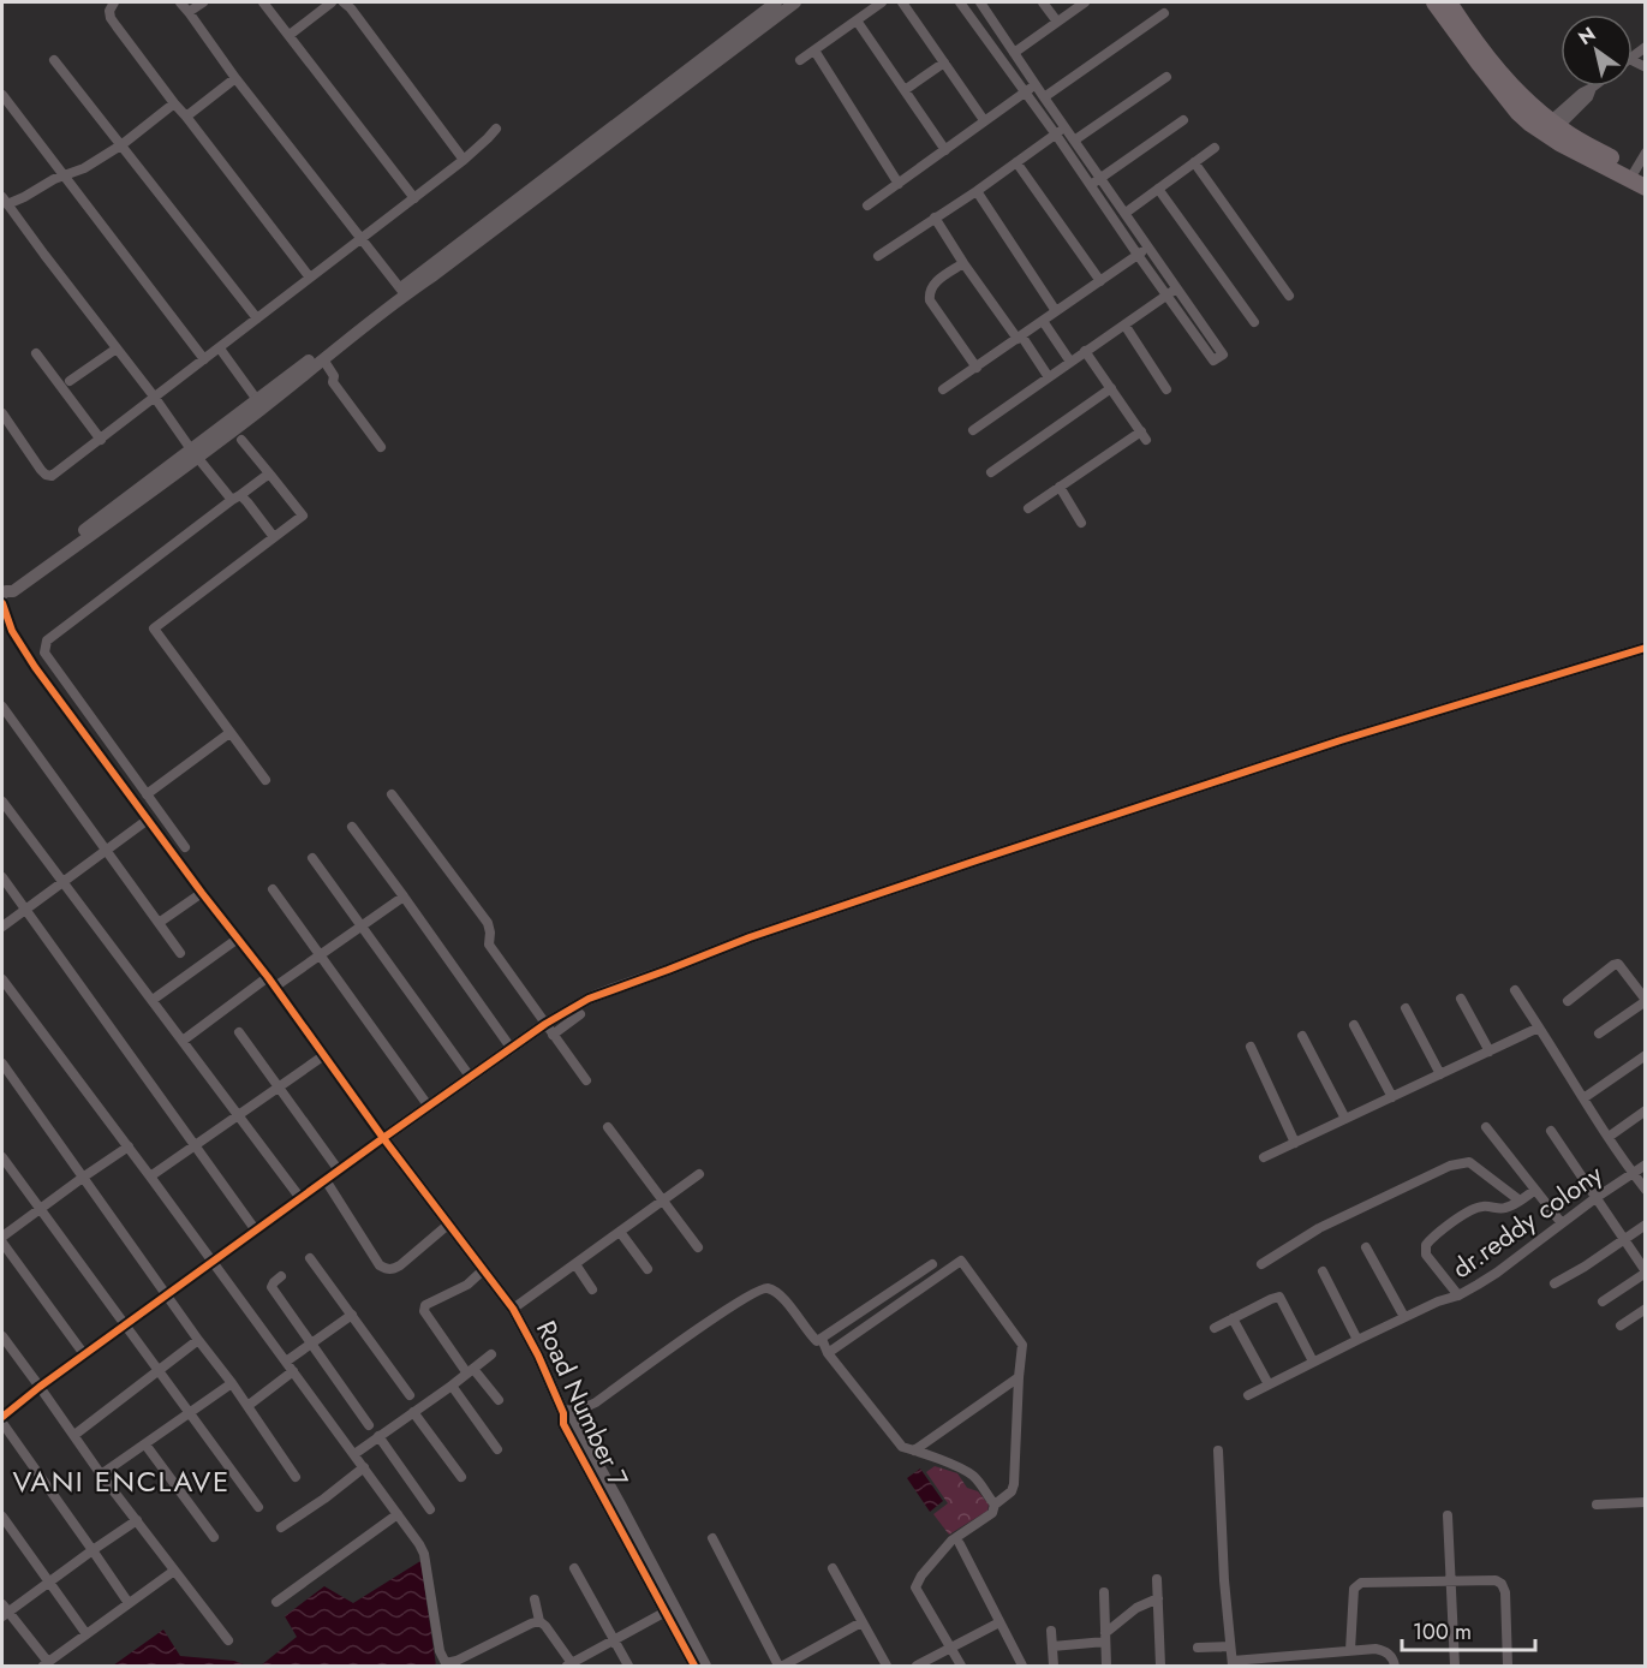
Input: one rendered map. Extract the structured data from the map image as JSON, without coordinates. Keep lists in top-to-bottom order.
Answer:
{
  "streets": {
    "street": ["dr.reddy colony", "Road Number 7"]
  },
  "districts": ["VANI ENCLAVE"],
  "scale_bar": "100 m",
  "north": "top left"
}
